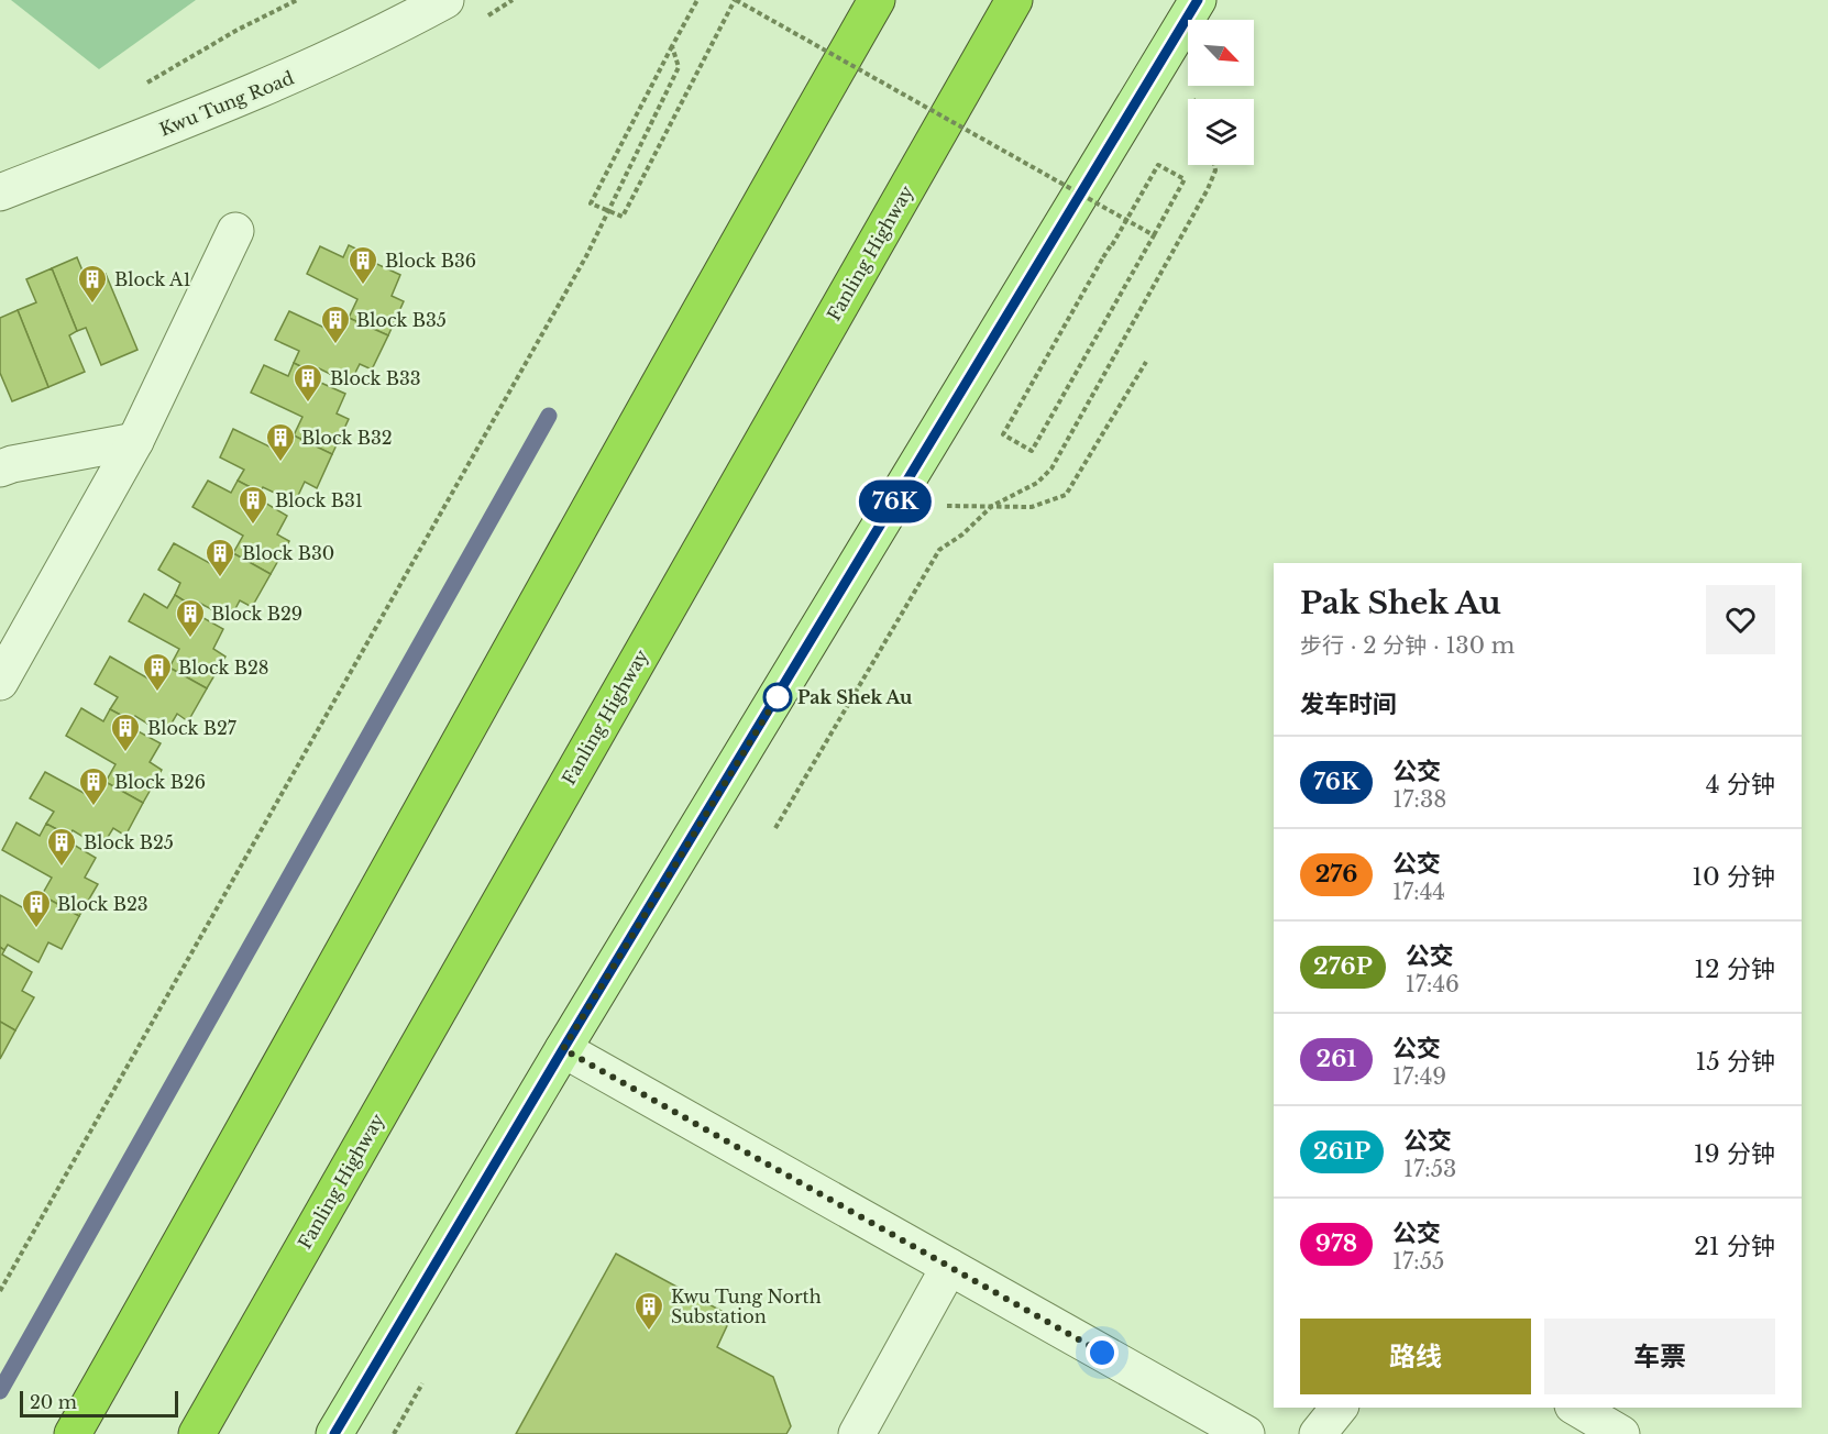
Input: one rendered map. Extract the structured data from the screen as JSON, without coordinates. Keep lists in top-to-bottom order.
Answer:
{
  "streets": {
    "highway": ["Fanling Highway"],
    "street": ["Kwu Tung Road"]
  },
  "places": {
    "building": [
      "Block B36",
      "Block A1",
      "Block B35",
      "Block B33",
      "Block B32",
      "Block B31",
      "Block B30",
      "Block B29",
      "Block B28",
      "Block B27",
      "Block B26",
      "Block B25",
      "Block B23",
      "Kwu Tung North Substation"
    ],
    "other": ["Pak Shek Au"]
  },
  "lines": ["bus line 76K"],
  "scale_bar": "20 m",
  "north": "bottom right",
  "page": {
    "on_map": "76K",
    "heading": [
      ["Pak Shek Au", "步行 · 2 分钟 · 130 m"],
      "发车时间"
    ],
    "list": [
      {
        "mark": "76K",
        "name": "公交",
        "note": "17:38",
        "value": "4 分钟"
      },
      {
        "mark": "276",
        "name": "公交",
        "note": "17:44",
        "value": "10 分钟"
      },
      {
        "mark": "276P",
        "name": "公交",
        "note": "17:46",
        "value": "12 分钟"
      },
      {
        "mark": "261",
        "name": "公交",
        "note": "17:49",
        "value": "15 分钟"
      },
      {
        "mark": "261P",
        "name": "公交",
        "note": "17:53",
        "value": "19 分钟"
      },
      {
        "mark": "978",
        "name": "公交",
        "note": "17:55",
        "value": "21 分钟"
      }
    ],
    "buttons": ["路线", "车票"],
    "scale": "20 m"
  }
}
